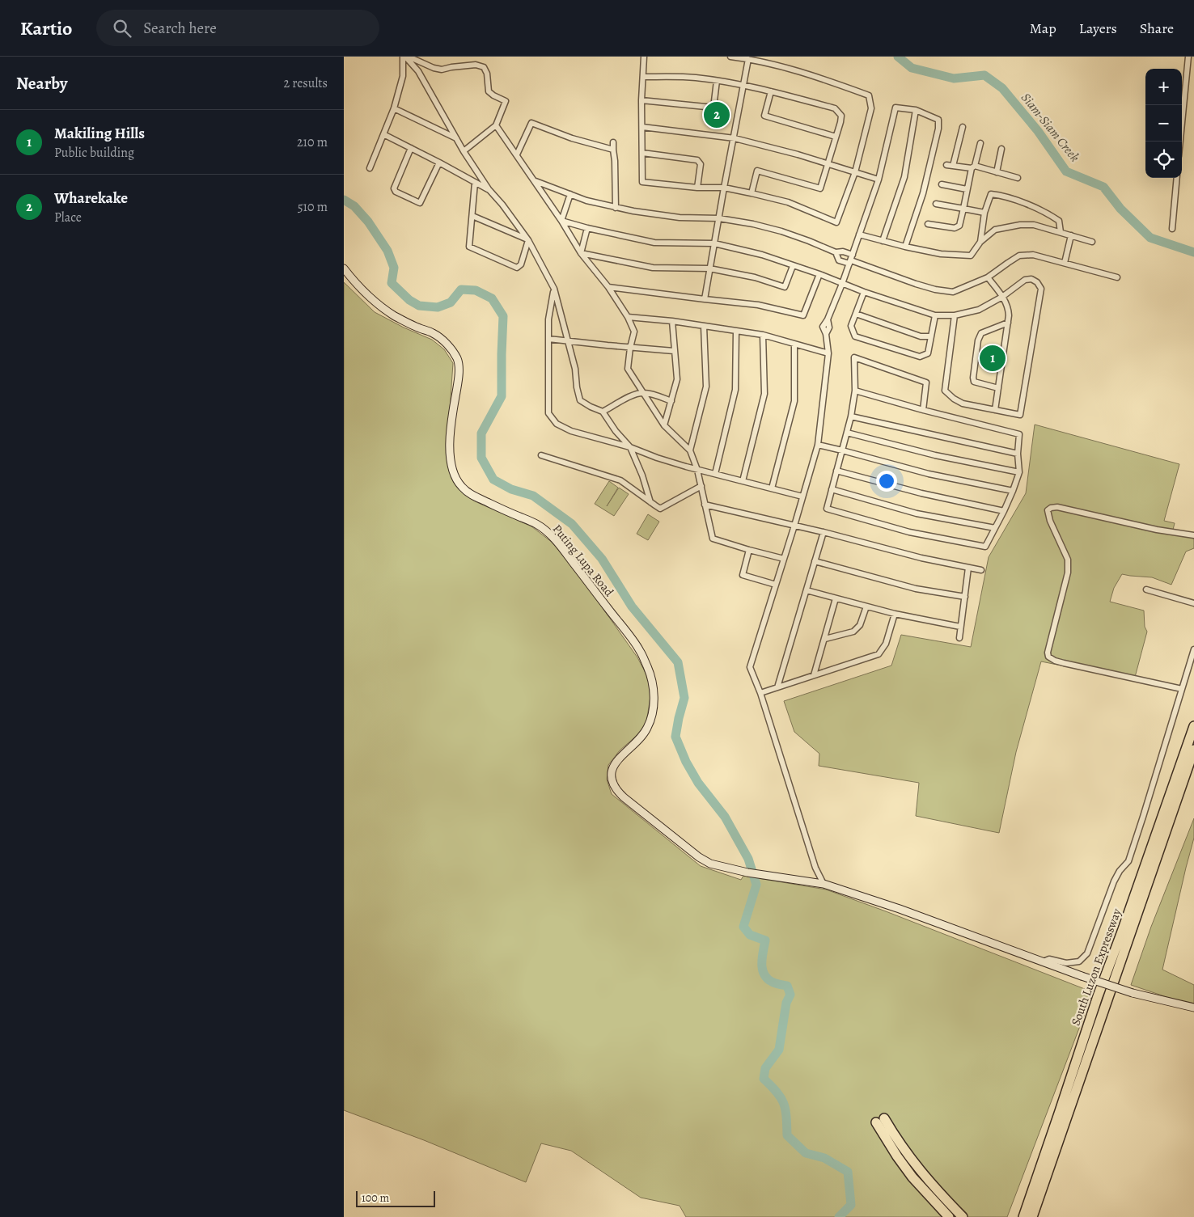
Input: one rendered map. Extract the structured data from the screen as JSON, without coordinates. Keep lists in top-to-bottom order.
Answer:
{
  "streets": {
    "highway": ["South Luzon Expressway"],
    "street": ["Puting Lupa Road"]
  },
  "water": ["Siam-Siam Creek"],
  "scale_bar": "100 m",
  "page": {
    "header": "Kartio",
    "search": "Search here",
    "nav": ["Map", "Layers", "Share"],
    "heading": ["Nearby", "2 results"],
    "map_buttons": ["+", "−"],
    "pins": ["2", "1"],
    "list": [
      {
        "mark": "1",
        "name": "Makiling Hills",
        "note": "Public building",
        "value": "210 m"
      },
      {
        "mark": "2",
        "name": "Wharekake",
        "note": "Place",
        "value": "510 m"
      }
    ],
    "scale": "100 m"
  }
}
